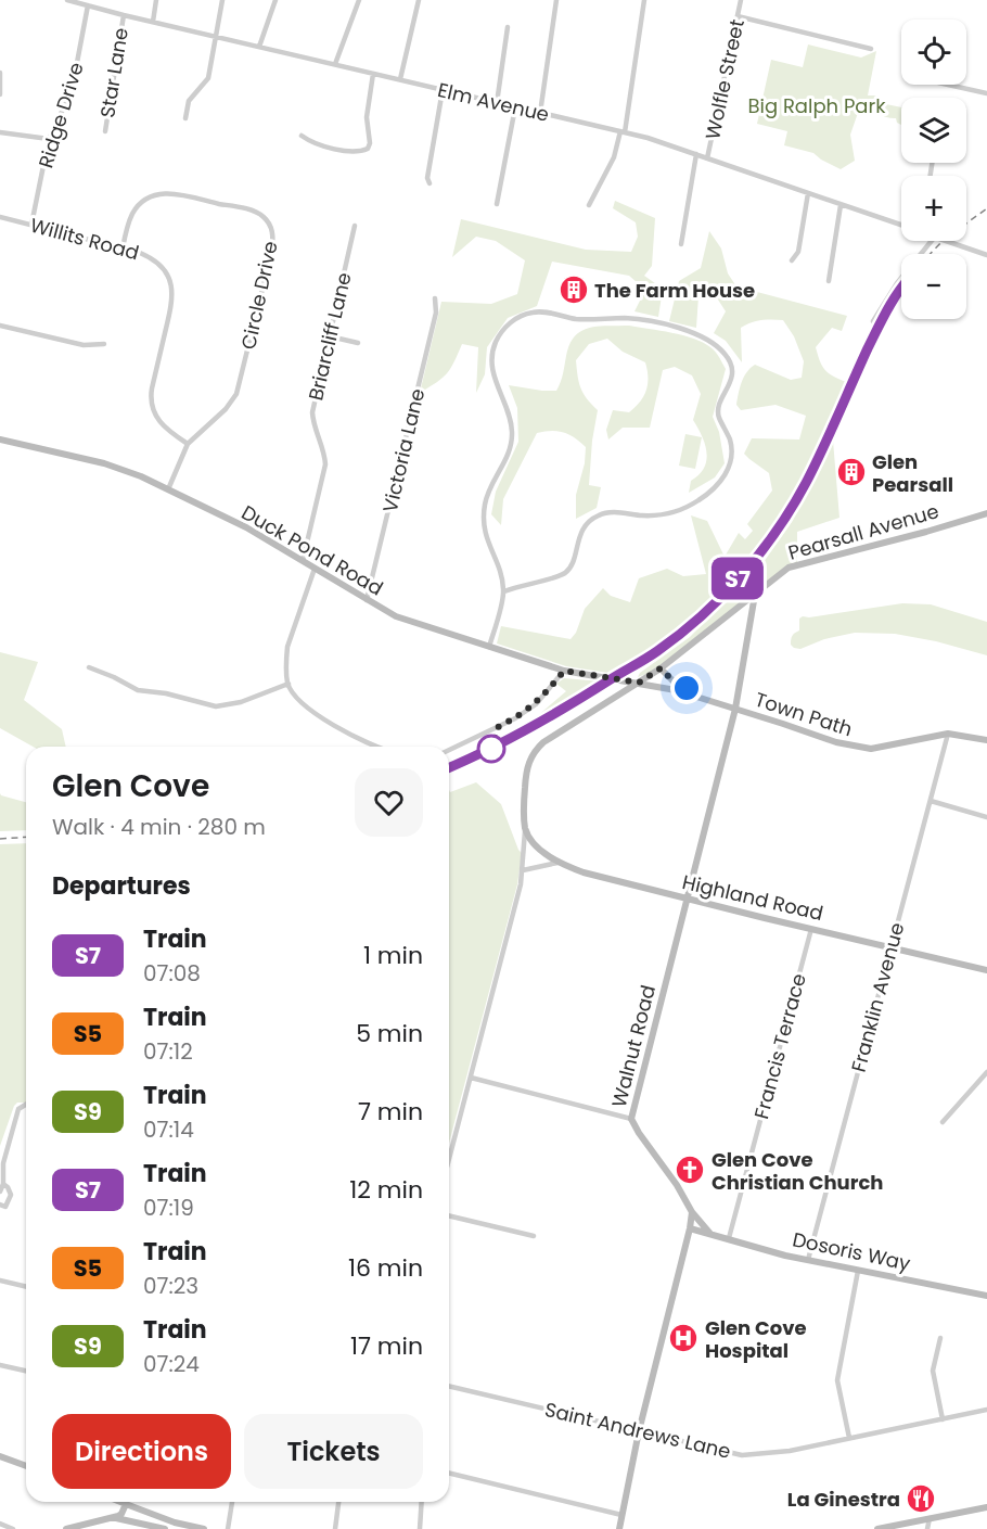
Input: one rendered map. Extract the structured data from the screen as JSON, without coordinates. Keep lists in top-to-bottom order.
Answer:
{
  "streets": {
    "street": [
      "Star Lane",
      "Wolfle Street",
      "Elm Avenue",
      "Ridge Drive",
      "Willits Road",
      "Circle Drive",
      "Briarcliff Lane",
      "Victoria Lane",
      "Pearsall Avenue",
      "Duck Pond Road",
      "Town Path",
      "Highland Road",
      "Franklin Avenue",
      "Walnut Road",
      "Francis Terrace",
      "Dosoris Way",
      "Saint Andrews Lane"
    ]
  },
  "crossings": [
    ["Star Lane", "Elm Avenue"],
    ["Wolfle Street", "Elm Avenue"],
    ["Elm Avenue", "Ridge Drive"],
    ["Ridge Drive", "Willits Road"],
    ["Willits Road", "Circle Drive"],
    ["Circle Drive", "Duck Pond Road"],
    ["Briarcliff Lane", "Duck Pond Road"],
    ["Victoria Lane", "Duck Pond Road"],
    ["Pearsall Avenue", "Town Path"],
    ["Pearsall Avenue", "Highland Road"],
    ["Pearsall Avenue", "Walnut Road"],
    ["Duck Pond Road", "Town Path"],
    ["Town Path", "Franklin Avenue"],
    ["Town Path", "Walnut Road"],
    ["Highland Road", "Franklin Avenue"],
    ["Highland Road", "Walnut Road"],
    ["Highland Road", "Francis Terrace"],
    ["Franklin Avenue", "Dosoris Way"],
    ["Francis Terrace", "Dosoris Way"]
  ],
  "parks": ["Big Ralph Park"],
  "places": {
    "building": ["The Farm House", "Glen Pearsall"],
    "church": ["Glen Cove Christian Church"],
    "hospital": ["Glen Cove Hospital"],
    "restaurant": ["La Ginestra"]
  },
  "page": {
    "on_map": "S7",
    "map_buttons": ["+", "−"],
    "heading": [
      ["Glen Cove", "Walk · 4 min · 280 m"],
      "Departures"
    ],
    "list": [
      {
        "mark": "S7",
        "name": "Train",
        "note": "07:08",
        "value": "1 min"
      },
      {
        "mark": "S5",
        "name": "Train",
        "note": "07:12",
        "value": "5 min"
      },
      {
        "mark": "S9",
        "name": "Train",
        "note": "07:14",
        "value": "7 min"
      },
      {
        "mark": "S7",
        "name": "Train",
        "note": "07:19",
        "value": "12 min"
      },
      {
        "mark": "S5",
        "name": "Train",
        "note": "07:23",
        "value": "16 min"
      },
      {
        "mark": "S9",
        "name": "Train",
        "note": "07:24",
        "value": "17 min"
      }
    ],
    "buttons": ["Directions", "Tickets"]
  }
}
